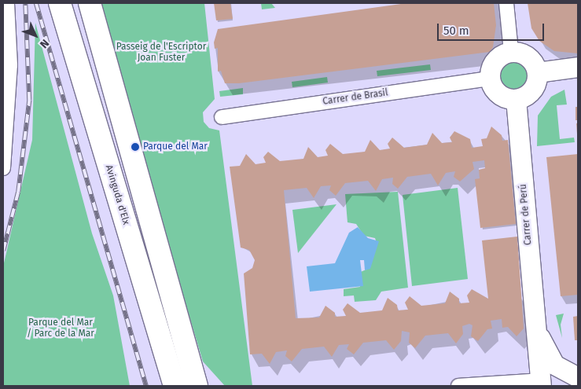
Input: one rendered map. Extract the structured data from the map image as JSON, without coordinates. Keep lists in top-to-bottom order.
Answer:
{
  "streets": {
    "main road": ["Avinguda d'Elx"],
    "street": ["Carrer de Brasil", "Carrer de Perú"]
  },
  "crossings": [
    ["Carrer de Brasil", "Carrer de Perú"]
  ],
  "parks": ["Passeig de l'Escriptor Joan Fuster", "Parque del Mar / Parc de la Mar"],
  "places": ["Parque del Mar"],
  "scale_bar": "50 m",
  "north": "bottom right"
}
